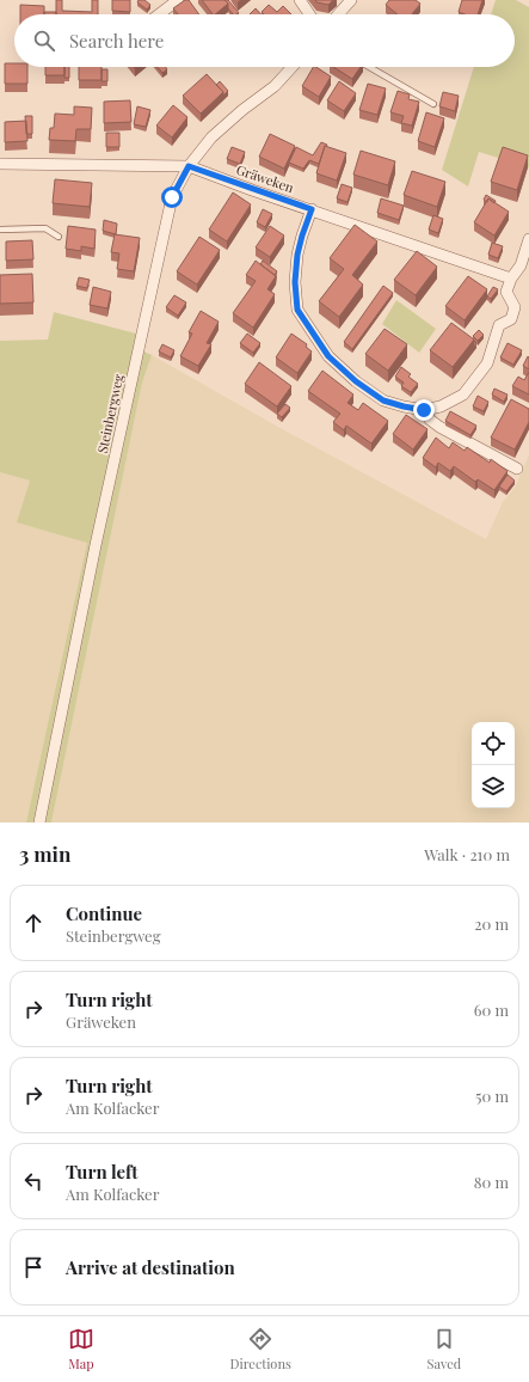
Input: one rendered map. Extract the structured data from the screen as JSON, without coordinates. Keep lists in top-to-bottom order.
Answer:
{
  "streets": {
    "street": ["Gräweken", "Steinbergweg"]
  },
  "crossings": [
    ["Gräweken", "Steinbergweg"]
  ],
  "page": {
    "search": "Search here",
    "heading": ["3 min", "Walk · 210 m"],
    "list": [
      ["Continue", "Steinbergweg", "20 m"],
      ["Turn right", "Gräweken", "60 m"],
      ["Turn right", "Am Kolfacker", "50 m"],
      ["Turn left", "Am Kolfacker", "80 m"],
      "Arrive at destination"
    ],
    "nav": ["Map", "Directions", "Saved"]
  }
}
